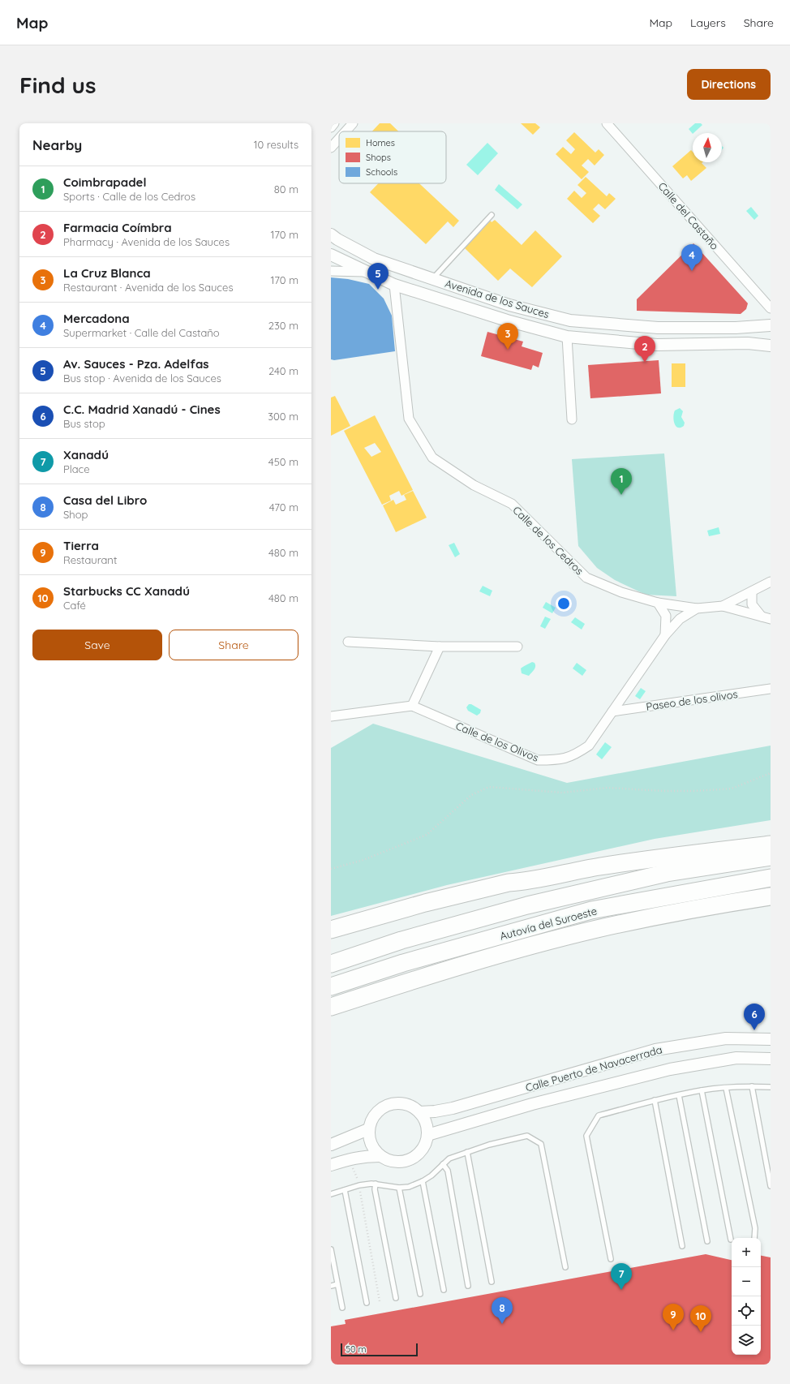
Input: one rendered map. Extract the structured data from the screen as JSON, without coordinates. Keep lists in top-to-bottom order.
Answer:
{
  "streets": {
    "highway": ["Autovía del Suroeste"],
    "street": [
      "Calle del Castaño",
      "Avenida de los Sauces",
      "Calle de los Cedros",
      "Paseo de los olivos",
      "Calle de los Olivos",
      "Calle Puerto de Navacerrada"
    ]
  },
  "crossings": [
    ["Avenida de los Sauces", "Calle de los Cedros"],
    ["Calle de los Cedros", "Calle de los Olivos"],
    ["Paseo de los olivos", "Calle de los Olivos"]
  ],
  "legend": ["Homes", "Shops", "Schools"],
  "scale_bar": "50 m",
  "north": "top",
  "page": {
    "header": "Map",
    "nav": ["Map", "Layers", "Share"],
    "buttons": [
      "Directions",
      ["Save", "Share"]
    ],
    "title": "Find us",
    "heading": ["Nearby", "10 results"],
    "list": [
      {
        "mark": "1",
        "name": "Coimbrapadel",
        "note": "Sports · Calle de los Cedros",
        "value": "80 m"
      },
      {
        "mark": "2",
        "name": "Farmacia Coímbra",
        "note": "Pharmacy · Avenida de los Sauces",
        "value": "170 m"
      },
      {
        "mark": "3",
        "name": "La Cruz Blanca",
        "note": "Restaurant · Avenida de los Sauces",
        "value": "170 m"
      },
      {
        "mark": "4",
        "name": "Mercadona",
        "note": "Supermarket · Calle del Castaño",
        "value": "230 m"
      },
      {
        "mark": "5",
        "name": "Av. Sauces - Pza. Adelfas",
        "note": "Bus stop · Avenida de los Sauces",
        "value": "240 m"
      },
      {
        "mark": "6",
        "name": "C.C. Madrid Xanadú - Cines",
        "note": "Bus stop",
        "value": "300 m"
      },
      {
        "mark": "7",
        "name": "Xanadú",
        "note": "Place",
        "value": "450 m"
      },
      {
        "mark": "8",
        "name": "Casa del Libro",
        "note": "Shop",
        "value": "470 m"
      },
      {
        "mark": "9",
        "name": "Tierra",
        "note": "Restaurant",
        "value": "480 m"
      },
      {
        "mark": "10",
        "name": "Starbucks CC Xanadú",
        "note": "Café",
        "value": "480 m"
      }
    ],
    "pins": [
      "4",
      "5",
      "3",
      "2",
      "1",
      "6",
      "7",
      "8",
      "9",
      "10"
    ],
    "map_buttons": ["+", "−"],
    "scale": "50 m"
  }
}
